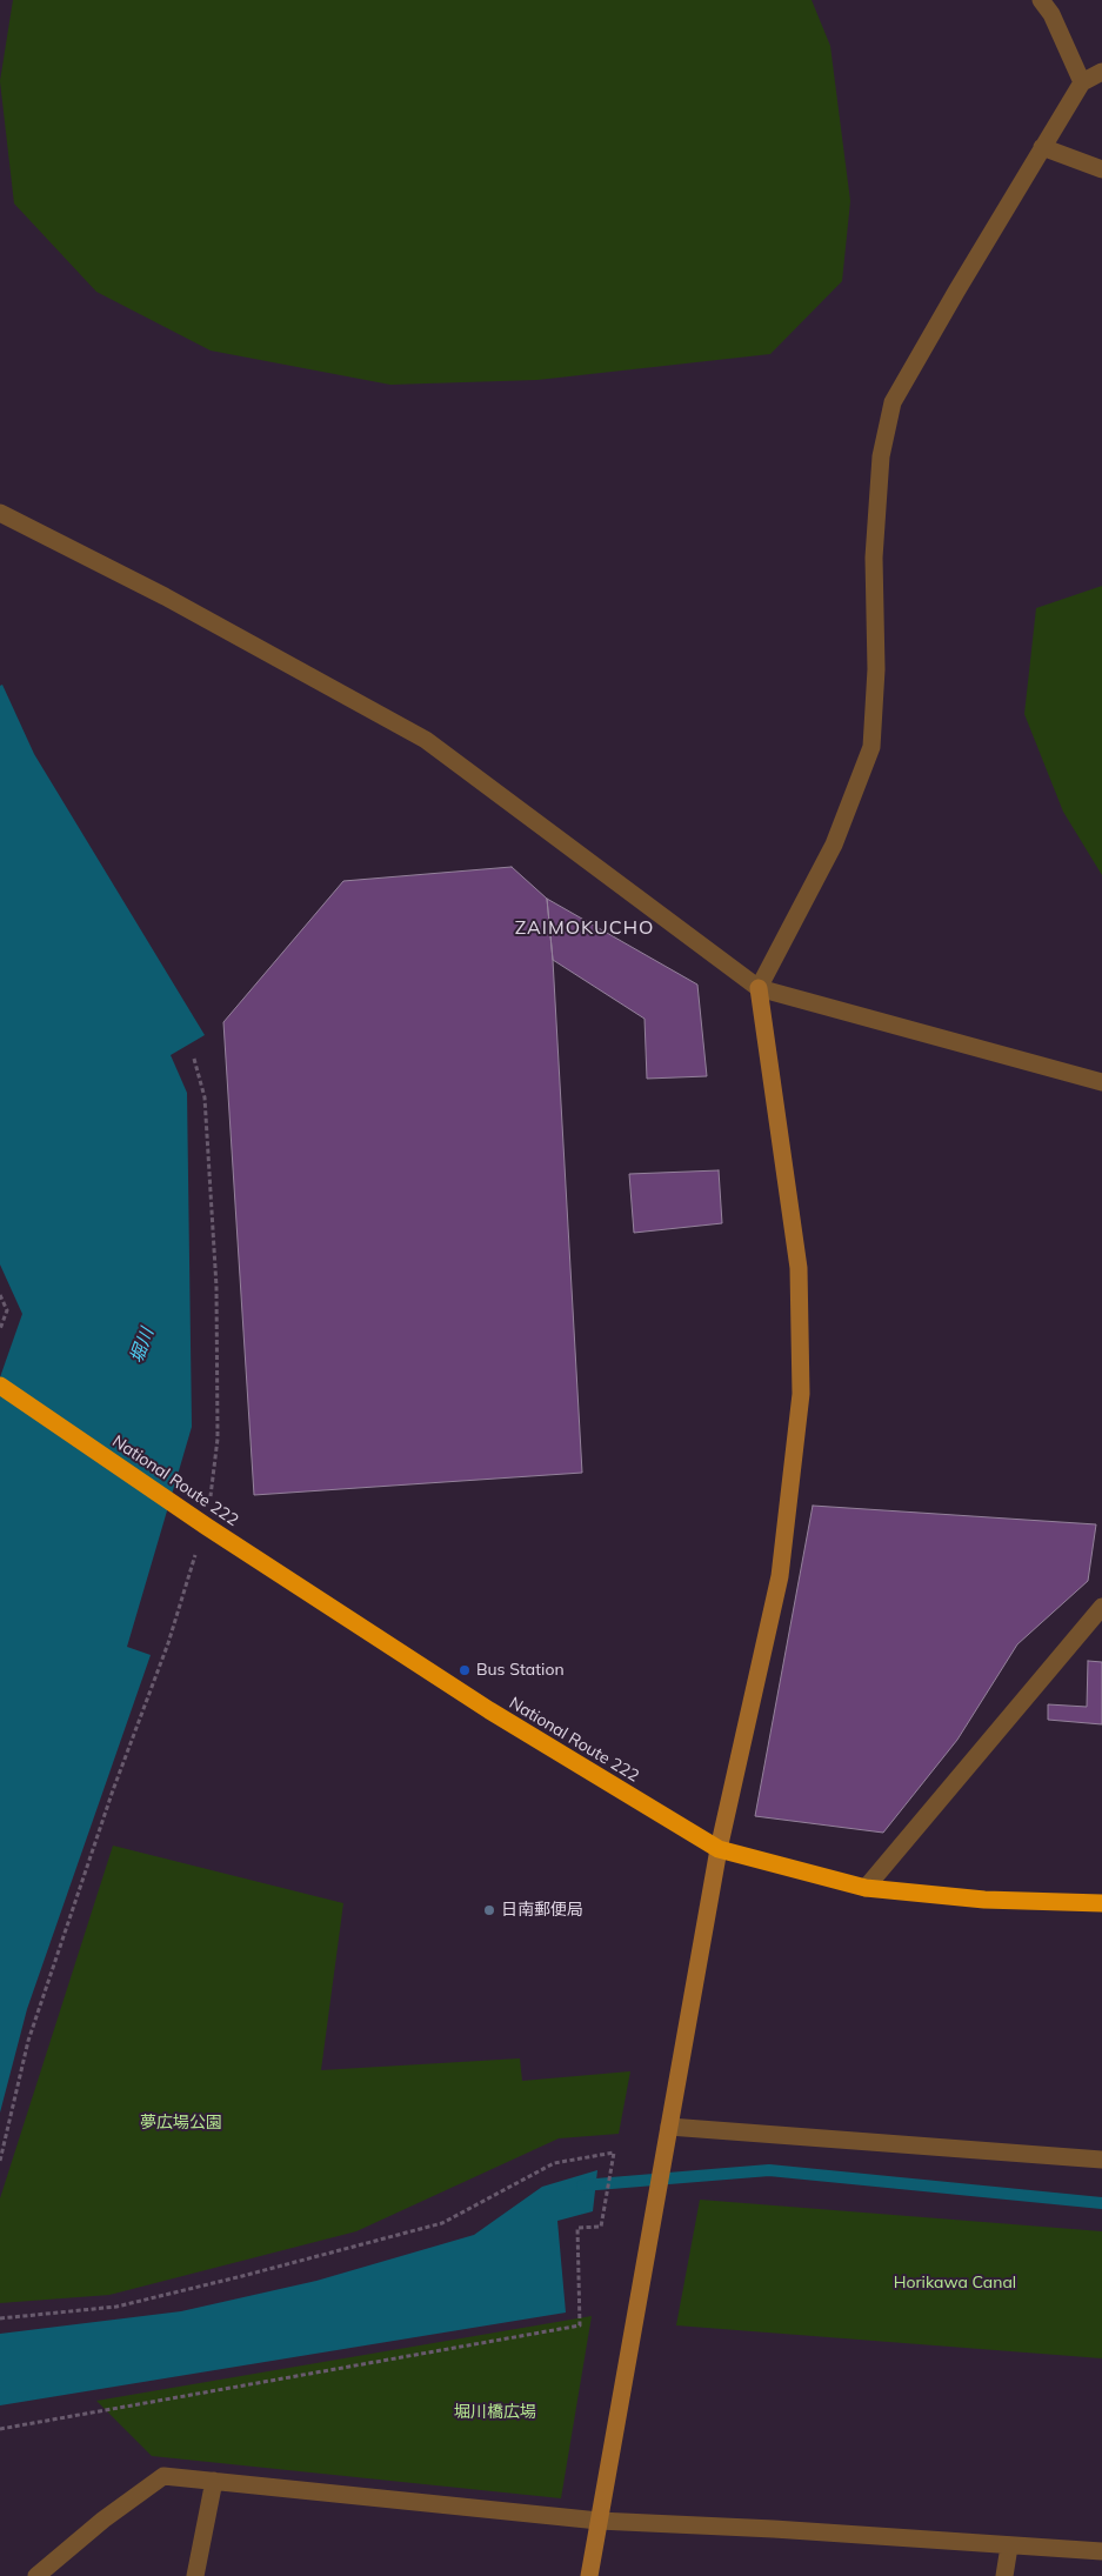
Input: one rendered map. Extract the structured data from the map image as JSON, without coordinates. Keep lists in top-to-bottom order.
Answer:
{
  "streets": {
    "highway": ["National Route 222"]
  },
  "districts": ["ZAIMOKUCHO"],
  "water": ["堀川"],
  "parks": ["夢広場公園", "Horikawa Canal", "堀川橋広場"],
  "places": ["Bus Station", "日南郵便局"]
}
